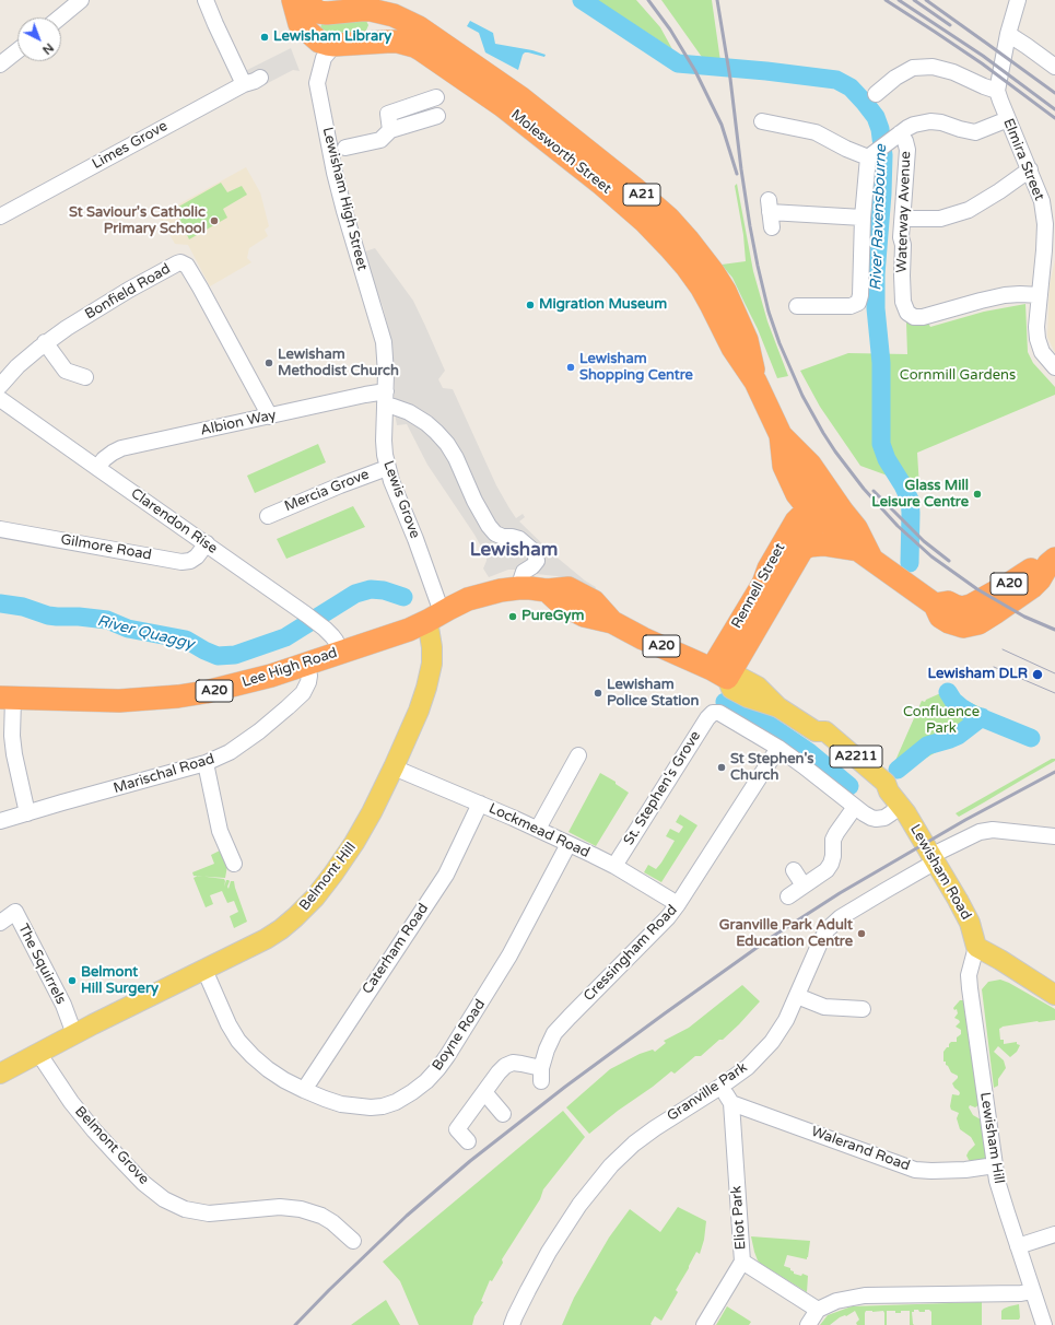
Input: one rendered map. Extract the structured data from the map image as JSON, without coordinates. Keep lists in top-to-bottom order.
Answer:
{
  "streets": {
    "highway": [
      "Molesworth Street",
      "A21",
      "A20",
      "Rennell Street",
      "Lee High Road"
    ],
    "main road": ["A2211", "Lewisham Road", "Belmont Hill"],
    "street": [
      "Limes Grove",
      "Elmira Street",
      "Lewisham High Street",
      "Waterway Avenue",
      "Bonfield Road",
      "Albion Way",
      "Mercia Grove",
      "Lewis Grove",
      "Clarendon Rise",
      "Gilmore Road",
      "Marischal Road",
      "St. Stephen's Grove",
      "Lockmead Road",
      "Caterham Road",
      "Cressingham Road",
      "The Squirrels",
      "Boyne Road",
      "Granville Park",
      "Lewisham Hill",
      "Belmont Grove",
      "Walerand Road",
      "Eliot Park"
    ]
  },
  "crossings": [
    ["Molesworth Street", "A21"],
    ["Molesworth Street", "Lewisham High Street"],
    ["Molesworth Street", "Rennell Street"],
    ["Elmira Street", "Waterway Avenue"],
    ["Lewisham High Street", "Lewis Grove"],
    ["Bonfield Road", "Albion Way"],
    ["Albion Way", "Lewis Grove"],
    ["Albion Way", "Clarendon Rise"],
    ["Mercia Grove", "Lewis Grove"],
    ["Lewis Grove", "A20"],
    ["Lewis Grove", "Lee High Road"],
    ["Lewis Grove", "Belmont Hill"],
    ["Clarendon Rise", "Gilmore Road"],
    ["Clarendon Rise", "Lee High Road"],
    ["A20", "Rennell Street"],
    ["A20", "Lee High Road"],
    ["A20", "A2211"],
    ["A20", "Belmont Hill"],
    ["Rennell Street", "A2211"],
    ["Lee High Road", "Marischal Road"],
    ["Lee High Road", "Belmont Hill"],
    ["A2211", "Lewisham Road"],
    ["St. Stephen's Grove", "Lockmead Road"],
    ["St. Stephen's Grove", "Cressingham Road"],
    ["Lockmead Road", "Belmont Hill"],
    ["Lockmead Road", "Caterham Road"],
    ["Lockmead Road", "Cressingham Road"],
    ["Lockmead Road", "Boyne Road"],
    ["Lewisham Road", "Granville Park"],
    ["Lewisham Road", "Lewisham Hill"],
    ["Belmont Hill", "The Squirrels"],
    ["Belmont Hill", "Boyne Road"],
    ["Belmont Hill", "Belmont Grove"],
    ["Caterham Road", "Boyne Road"],
    ["Lewisham Hill", "Walerand Road"],
    ["Walerand Road", "Eliot Park"]
  ],
  "districts": ["Lewisham"],
  "water": ["River Ravensbourne", "River Quaggy"],
  "parks": ["Cornmill Gardens", "Confluence Park"],
  "places": [
    "Lewisham Library",
    "St Saviour's Catholic Primary School",
    "Migration Museum",
    "Lewisham Methodist Church",
    "Lewisham Shopping Centre",
    "Glass Mill Leisure Centre",
    "PureGym",
    "Lewisham DLR",
    "Lewisham Police Station",
    "St Stephen's Church",
    "Granville Park Adult Education Centre",
    "Belmont Hill Surgery"
  ],
  "north": "bottom right"
}
